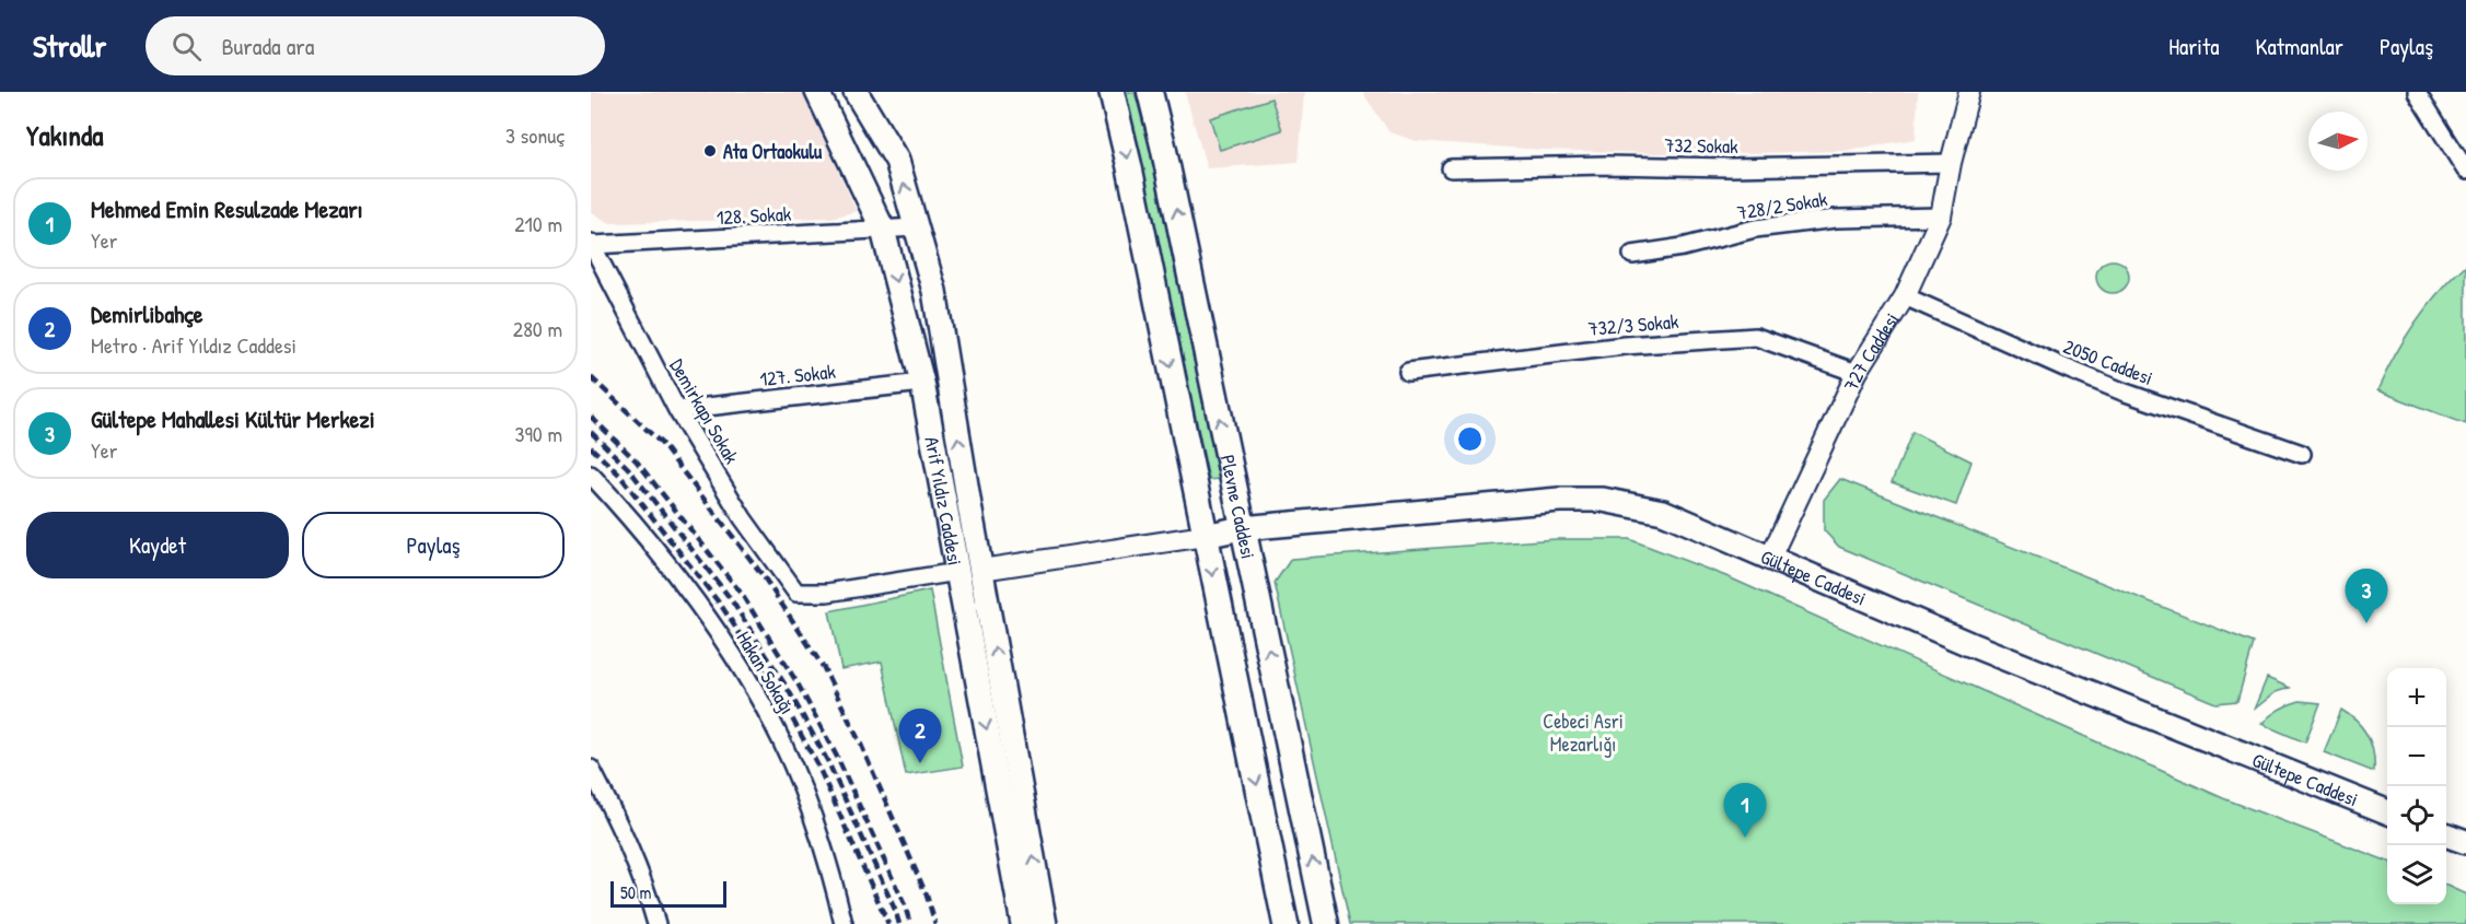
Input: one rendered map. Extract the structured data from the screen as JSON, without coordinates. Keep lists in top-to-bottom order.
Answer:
{
  "streets": {
    "main road": ["Arif Yıldız Caddesi", "Plevne Caddesi", "Gültepe Caddesi"],
    "street": [
      "732 Sokak",
      "728/2 Sokak",
      "128. Sokak",
      "732/3 Sokak",
      "727 Caddesi",
      "2050 Caddesi",
      "127. Sokak",
      "Demirkapı Sokak",
      "Hakan Sokağı"
    ]
  },
  "crossings": [
    ["732 Sokak", "727 Caddesi"],
    ["728/2 Sokak", "727 Caddesi"],
    ["128. Sokak", "Demirkapı Sokak"],
    ["128. Sokak", "Arif Yıldız Caddesi"],
    ["732/3 Sokak", "727 Caddesi"],
    ["727 Caddesi", "2050 Caddesi"],
    ["727 Caddesi", "Gültepe Caddesi"],
    ["127. Sokak", "Demirkapı Sokak"],
    ["127. Sokak", "Arif Yıldız Caddesi"],
    ["Demirkapı Sokak", "Arif Yıldız Caddesi"],
    ["Plevne Caddesi", "Gültepe Caddesi"]
  ],
  "parks": ["Cebeci Asri Mezarlığı"],
  "places": ["Ata Ortaokulu"],
  "scale_bar": "50 m",
  "north": "right",
  "page": {
    "header": "Strollr",
    "search": "Burada ara",
    "nav": ["Harita", "Katmanlar", "Paylaş"],
    "heading": ["Yakında", "3 sonuç"],
    "list": [
      {
        "mark": "1",
        "name": "Mehmed Emin Resulzade Mezarı",
        "note": "Yer",
        "value": "210 m"
      },
      {
        "mark": "2",
        "name": "Demirlibahçe",
        "note": "Metro · Arif Yıldız Caddesi",
        "value": "280 m"
      },
      {
        "mark": "3",
        "name": "Gültepe Mahallesi Kültür Merkezi",
        "note": "Yer",
        "value": "390 m"
      }
    ],
    "buttons": ["Kaydet", "Paylaş"],
    "pins": ["3", "2", "1"],
    "map_buttons": ["+", "−"],
    "scale": "50 m"
  }
}
